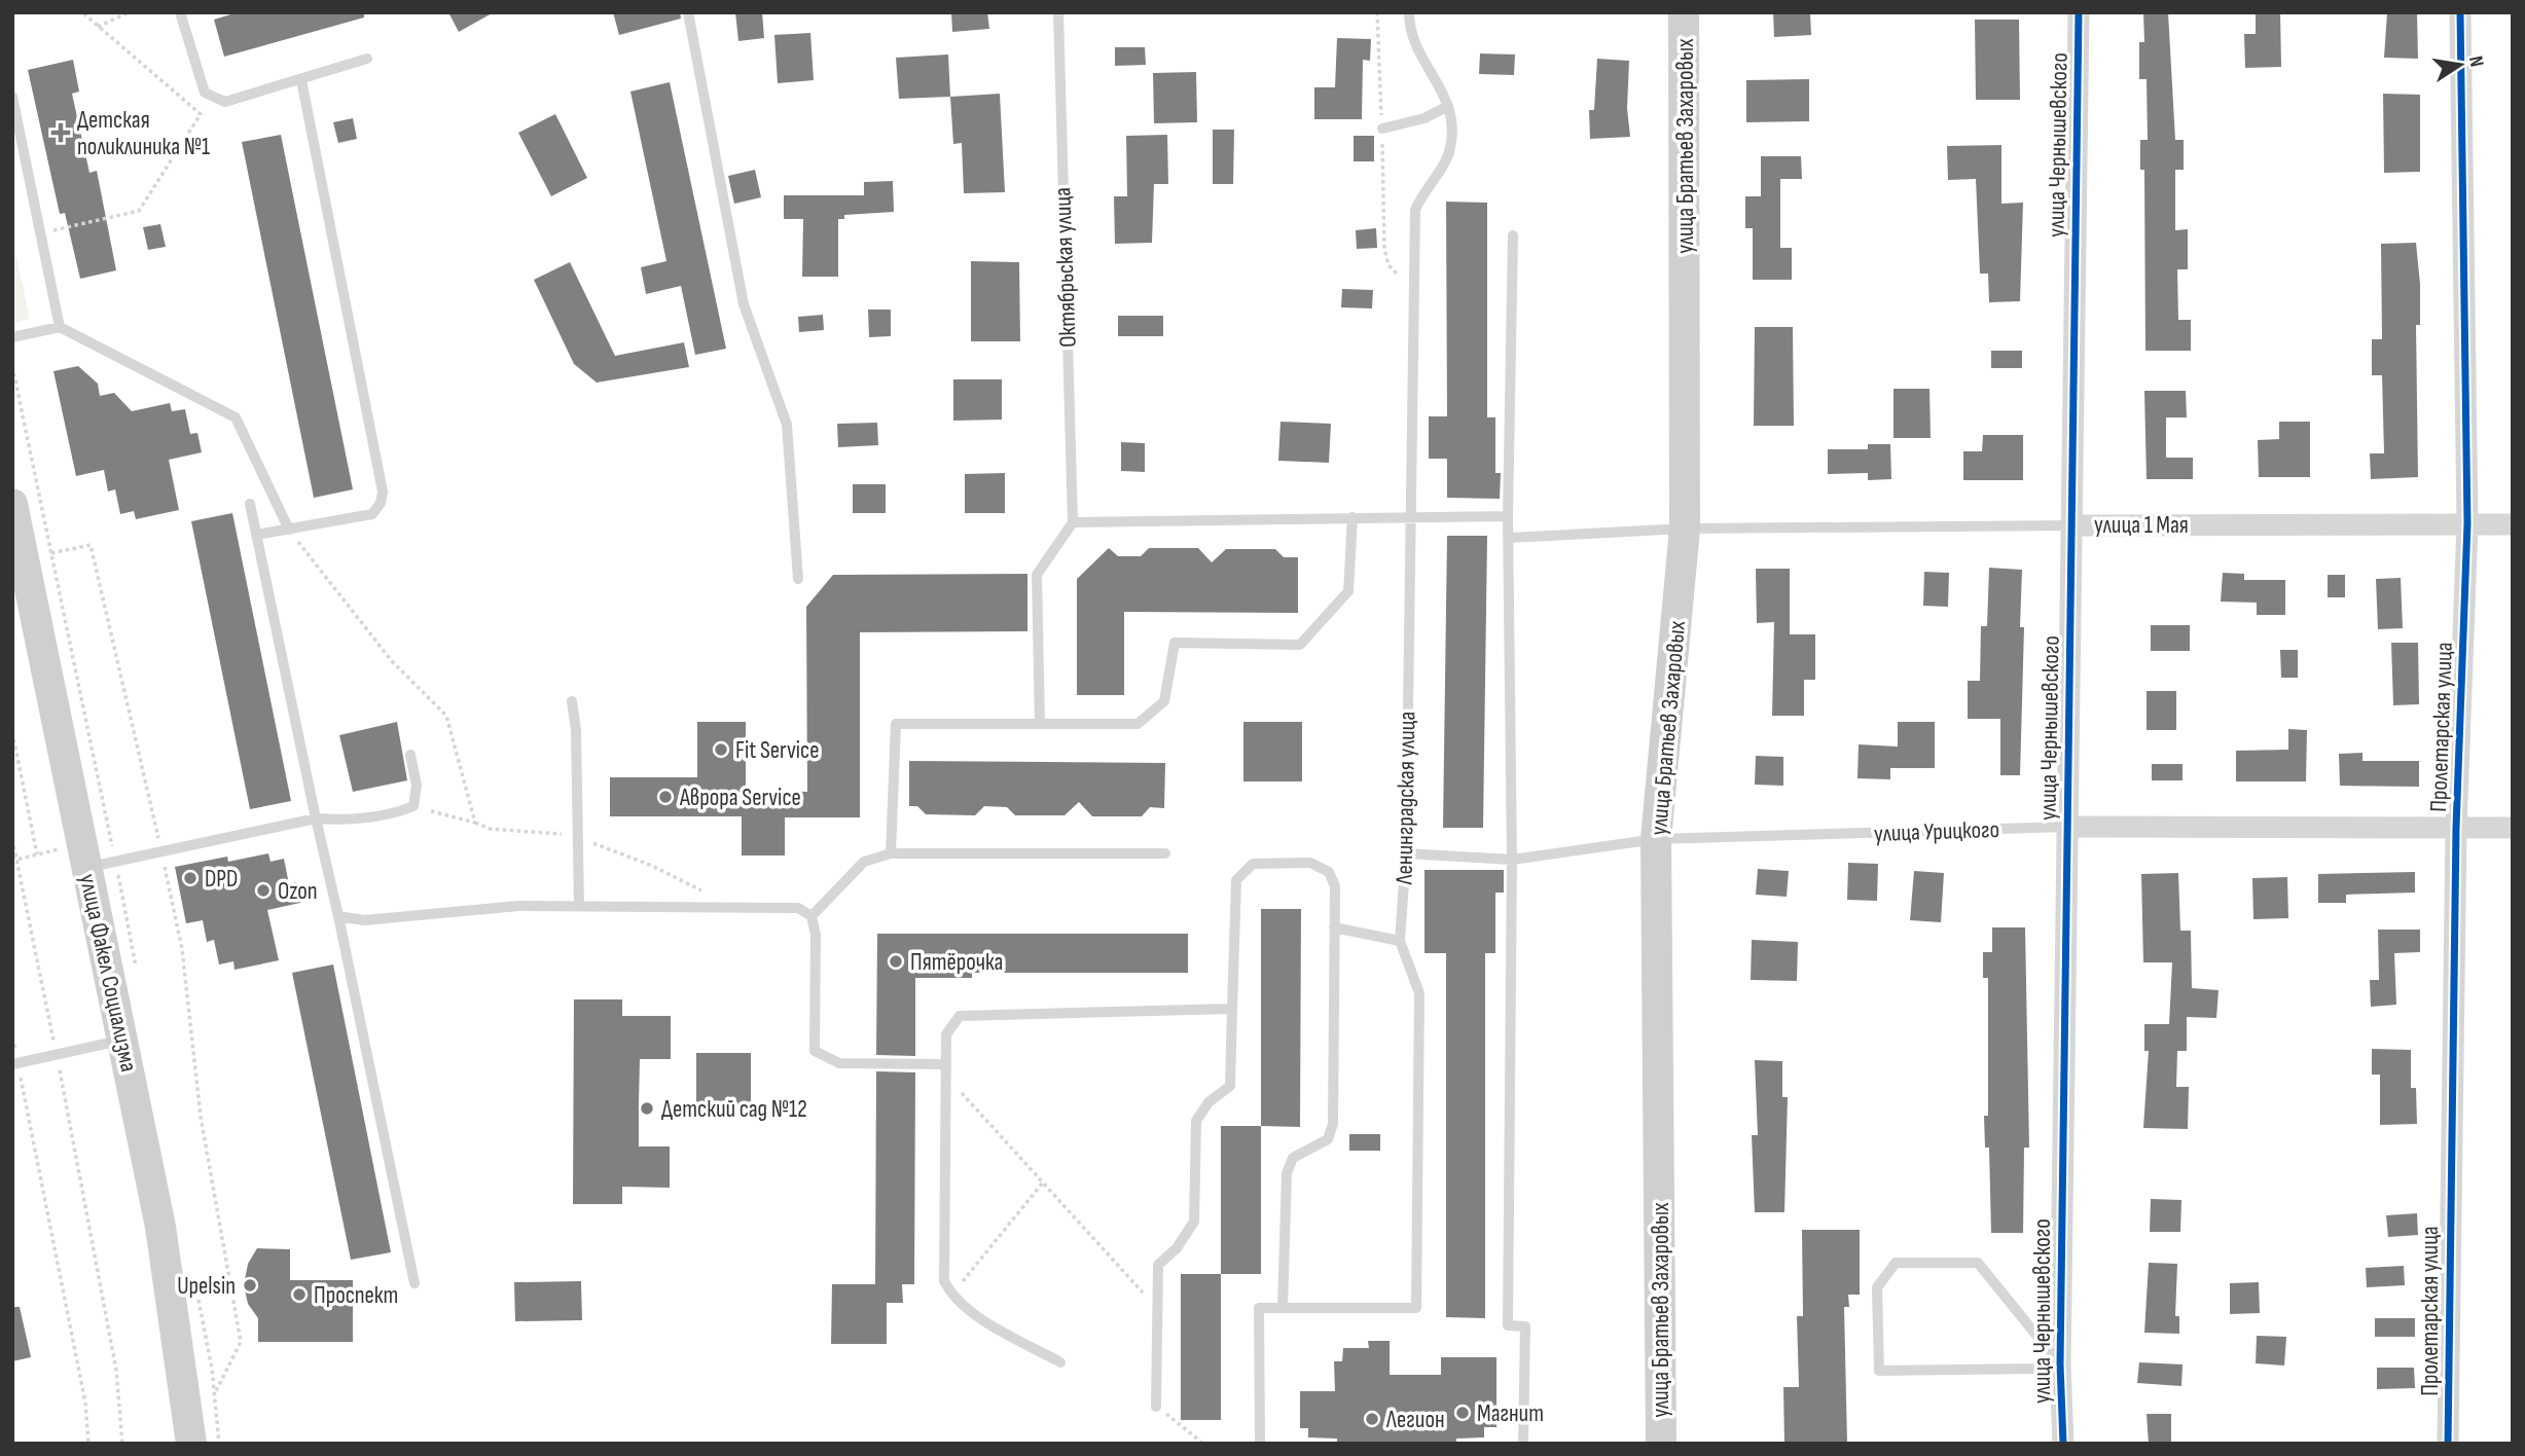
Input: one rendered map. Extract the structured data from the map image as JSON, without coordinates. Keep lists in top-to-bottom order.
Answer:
{
  "streets": {
    "main road": ["улица Братьев Захаровых", "улица Факел Социализма"],
    "street": [
      "улица Чернышевского",
      "улица 1 Мая",
      "Пролетарская улица",
      "улица Урицкого"
    ],
    "lane": ["Октябрьская улица", "Ленинградская улица"]
  },
  "crossings": [
    ["улица Чернышевского", "улица 1 Мая"],
    ["улица Чернышевского", "улица Урицкого"],
    ["улица Братьев Захаровых", "улица 1 Мая"],
    ["улица Братьев Захаровых", "улица Урицкого"],
    ["улица 1 Мая", "Пролетарская улица"],
    ["Пролетарская улица", "улица Урицкого"],
    ["Ленинградская улица", "улица Урицкого"]
  ],
  "places": {
    "health": ["Детская поликлиника №1"],
    "other": [
      "Fit Service",
      "Аврора Service",
      "DPD",
      "Ozon",
      "Пятёрочка",
      "Детский сад №12",
      "Upelsin",
      "Проспект",
      "Магнит",
      "Легион"
    ]
  },
  "north": "right"
}
